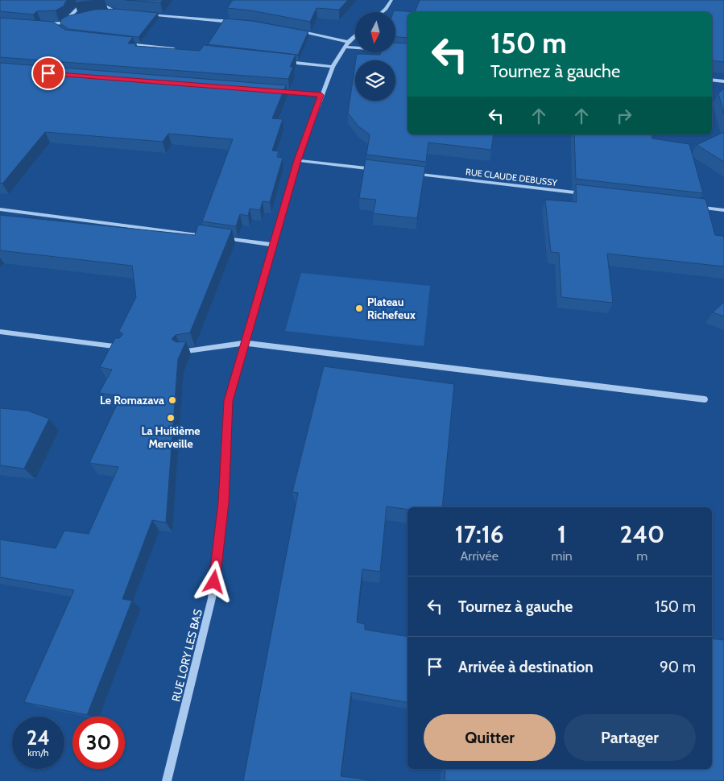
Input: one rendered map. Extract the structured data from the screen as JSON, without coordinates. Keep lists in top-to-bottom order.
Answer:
{
  "streets": {
    "street": ["RUE CLAUDE DEBUSSY", "RUE LORY LES BAS"]
  },
  "places": ["Plateau Richefeux", "Le Romazava", "La Huitième Merveille"],
  "north": "bottom",
  "page": {
    "turn": ["150 m", "Tournez à gauche"],
    "eta": [
      "17:16",
      "Arrivée",
      "1",
      "min",
      "240",
      "m"
    ],
    "list": [
      {
        "name": "Tournez à gauche",
        "value": "150 m"
      },
      {
        "name": "Arrivée à destination",
        "value": "90 m"
      }
    ],
    "buttons": ["Quitter", "Partager"],
    "speed": "24 km/h",
    "limit": "30"
  }
}
